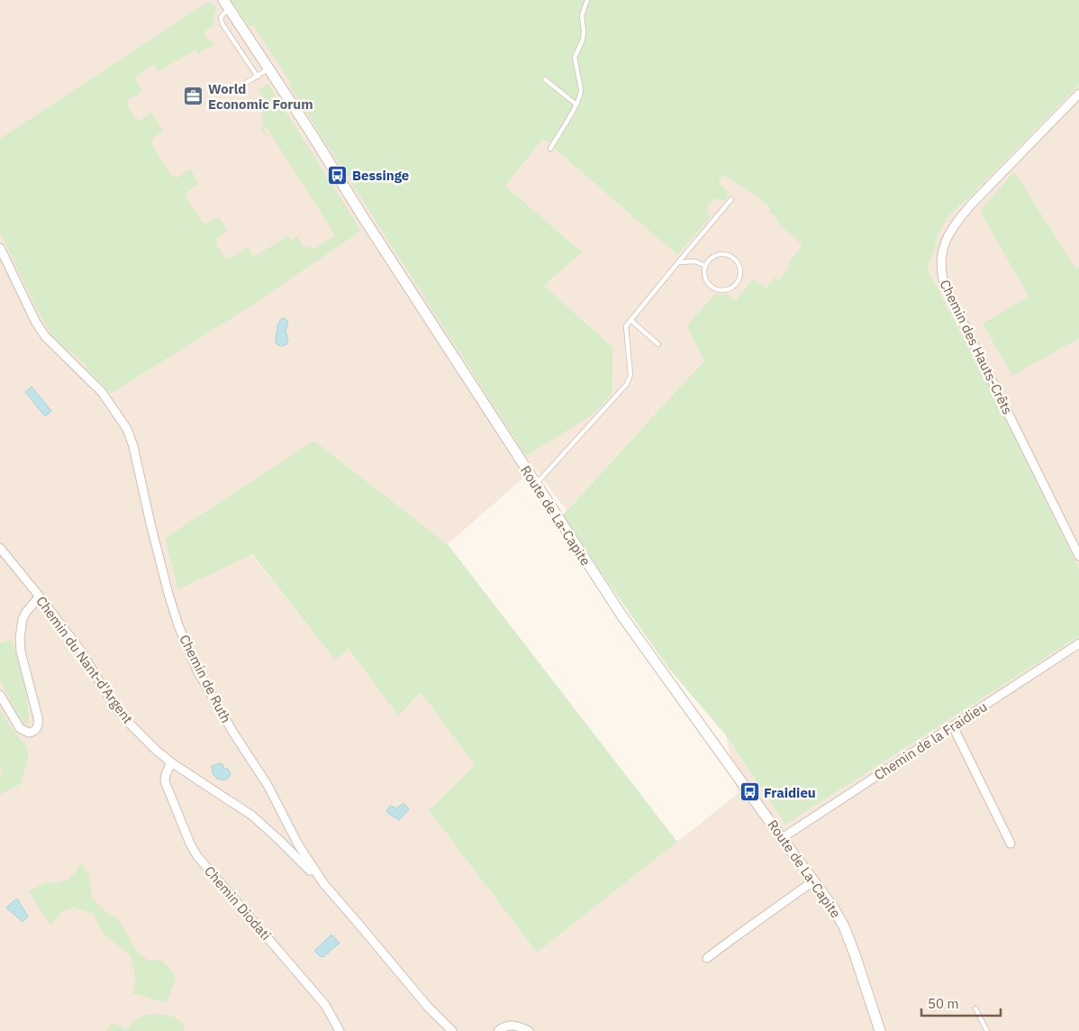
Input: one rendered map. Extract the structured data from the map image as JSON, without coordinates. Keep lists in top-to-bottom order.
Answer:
{
  "streets": {
    "street": [
      "Chemin des Hauts-Crêts",
      "Route de La-Capite",
      "Chemin du Nant-d'Argent",
      "Chemin de Ruth",
      "Chemin de la Fraidieu",
      "Chemin Diodati"
    ]
  },
  "crossings": [
    ["Route de La-Capite", "Chemin de la Fraidieu"],
    ["Chemin du Nant-d'Argent", "Chemin de Ruth"],
    ["Chemin du Nant-d'Argent", "Chemin Diodati"]
  ],
  "places": {
    "office": ["World Economic Forum"],
    "bus stop": ["Bessinge", "Fraidieu"]
  },
  "scale_bar": "50 m"
}
